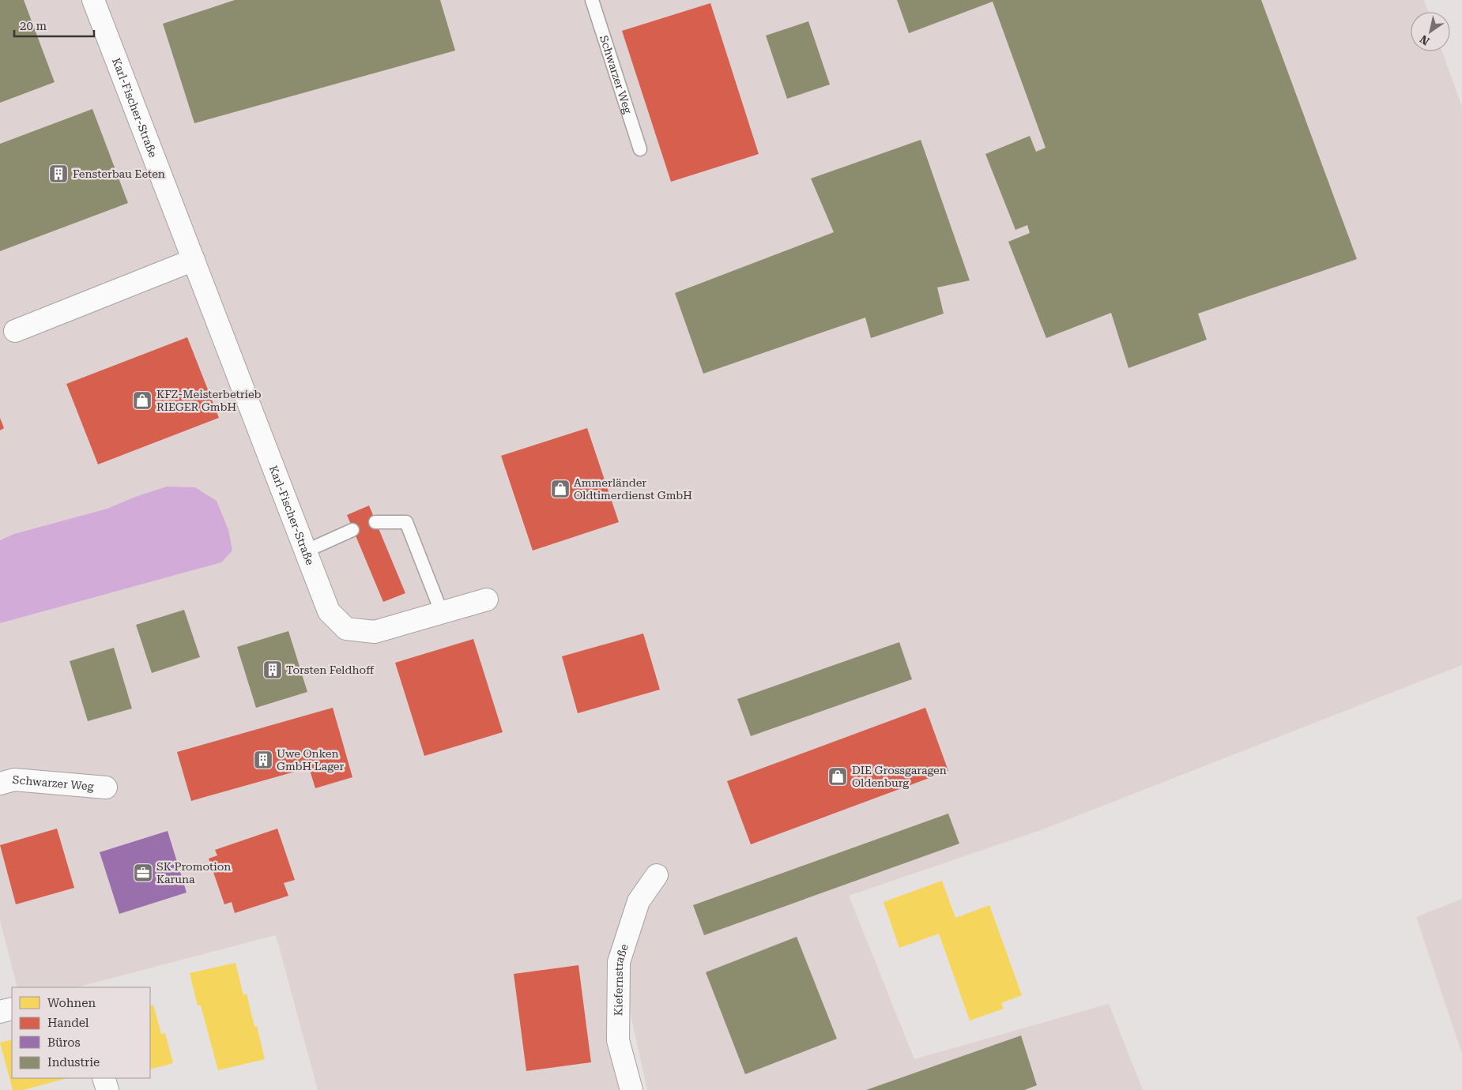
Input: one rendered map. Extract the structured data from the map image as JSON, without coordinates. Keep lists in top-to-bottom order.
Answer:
{
  "streets": {
    "street": ["Schwarzer Weg", "Karl-Fischer-Straße", "Kiefernstraße"]
  },
  "places": {
    "building": ["Fensterbau Eeten", "Torsten Feldhoff", "Uwe Onken GmbH Lager"],
    "shop": ["KFZ-Meisterbetrieb RIEGER GmbH", "Ammerländer Oldtimerdienst GmbH", "DIE Grossgaragen Oldenburg"],
    "office": ["SK Promotion Karuna"]
  },
  "legend": [
    "Wohnen",
    "Handel",
    "Büros",
    "Industrie"
  ],
  "scale_bar": "20 m",
  "north": "bottom left"
}
